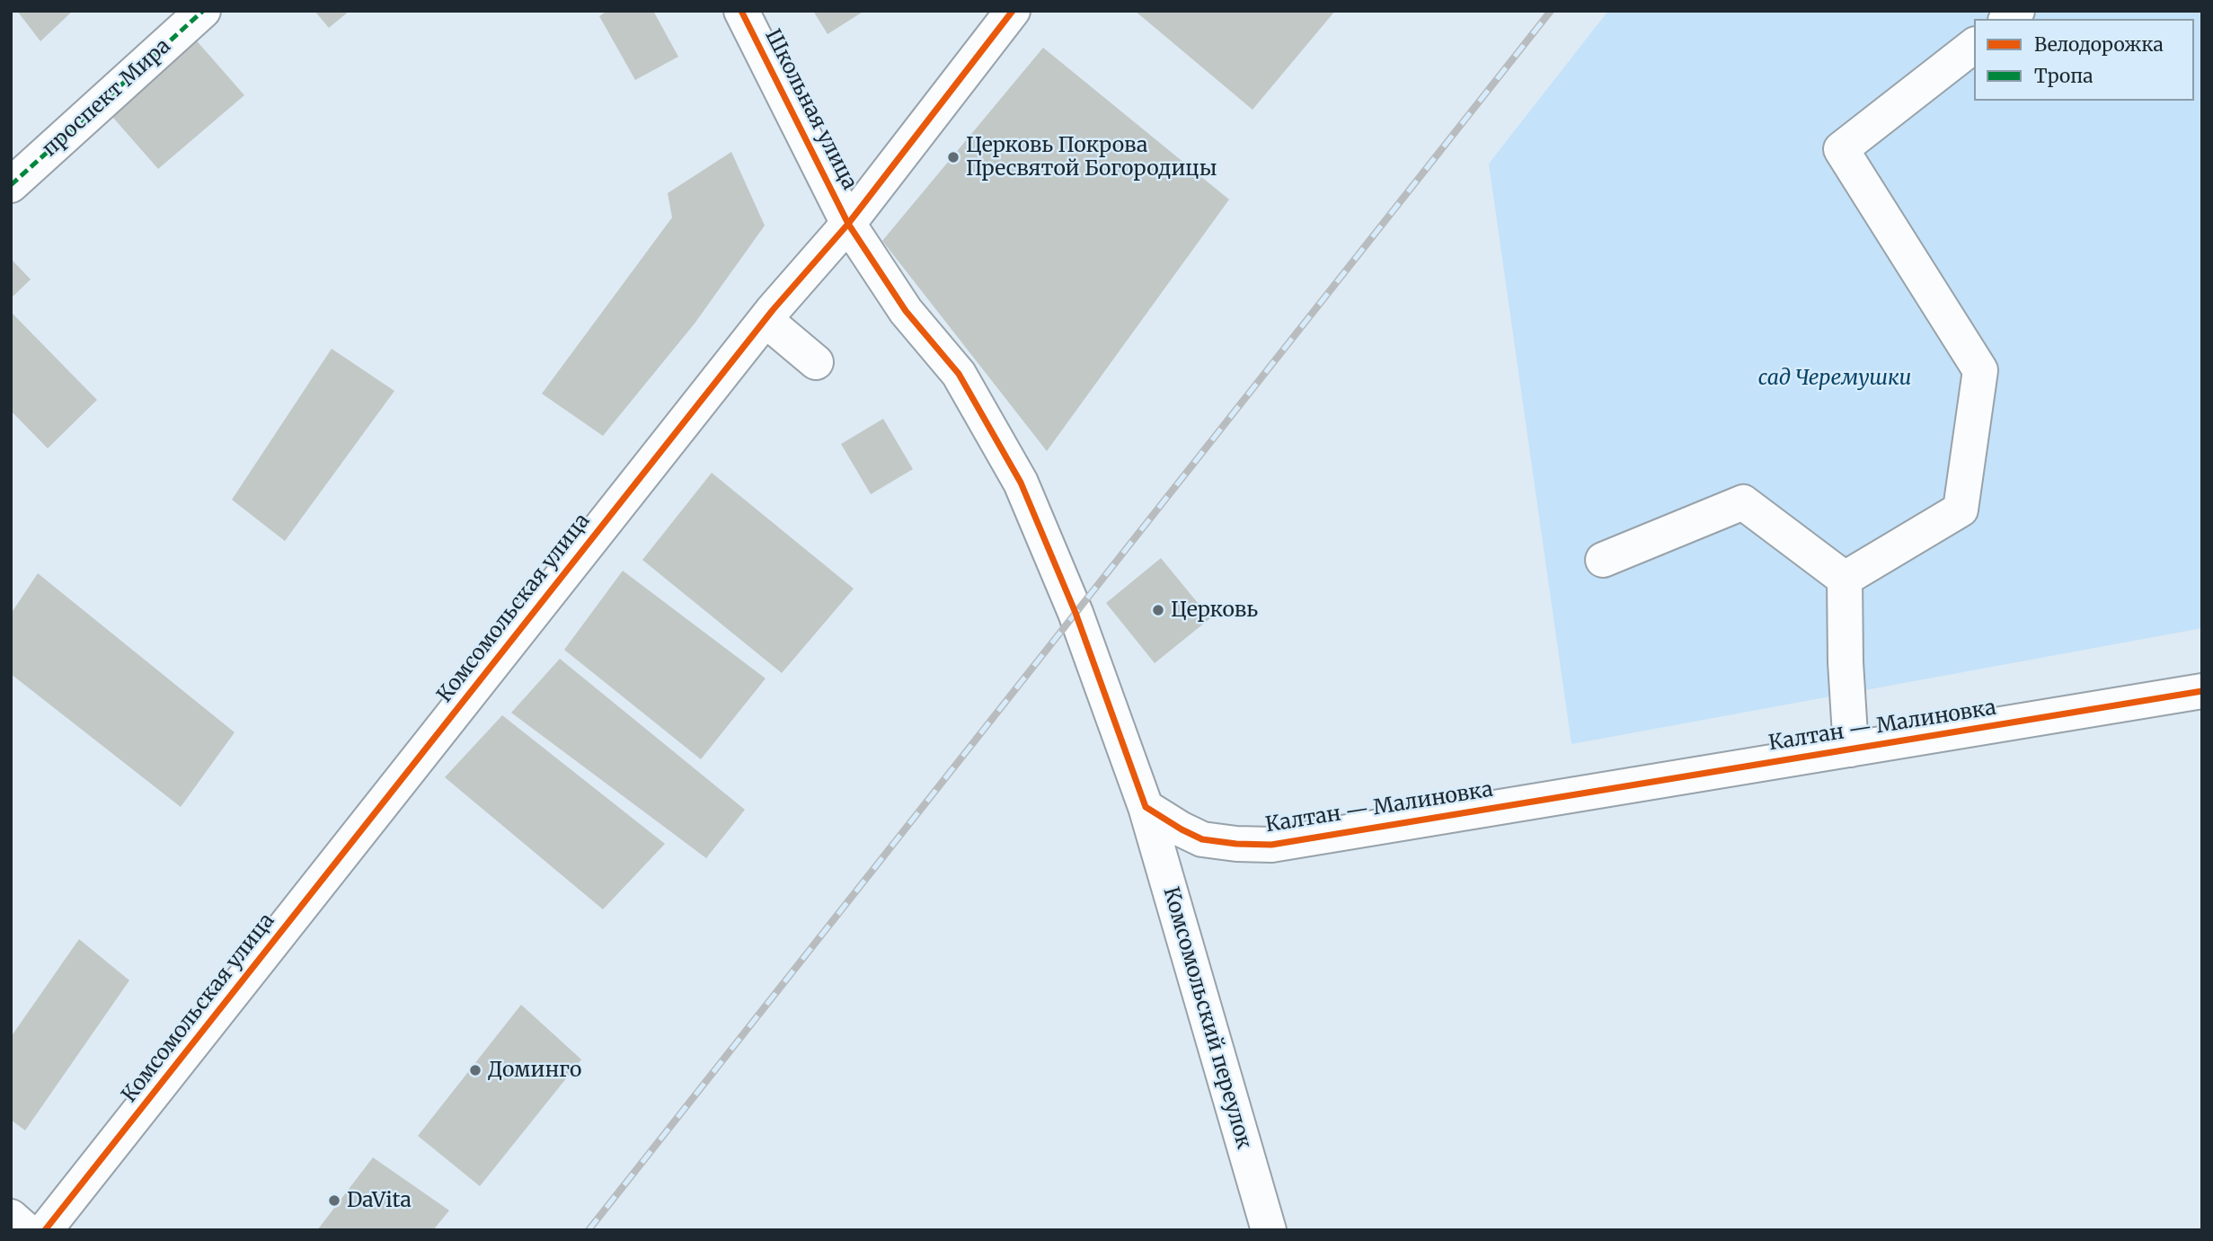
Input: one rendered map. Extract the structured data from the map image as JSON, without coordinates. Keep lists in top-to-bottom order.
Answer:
{
  "streets": {
    "street": [
      "проспект Мира",
      "Школьная улица",
      "Комсомольская улица",
      "Калтан — Малиновка",
      "Комсомольский переулок"
    ]
  },
  "crossings": [
    ["Школьная улица", "Комсомольская улица"],
    ["Калтан — Малиновка", "Комсомольский переулок"]
  ],
  "parks": ["сад Черемушки"],
  "places": [
    "Церковь Покрова Пресвятой Богородицы",
    "Церковь",
    "Доминго",
    "DaVita"
  ],
  "legend": ["Велодорожка", "Тропа"]
}
